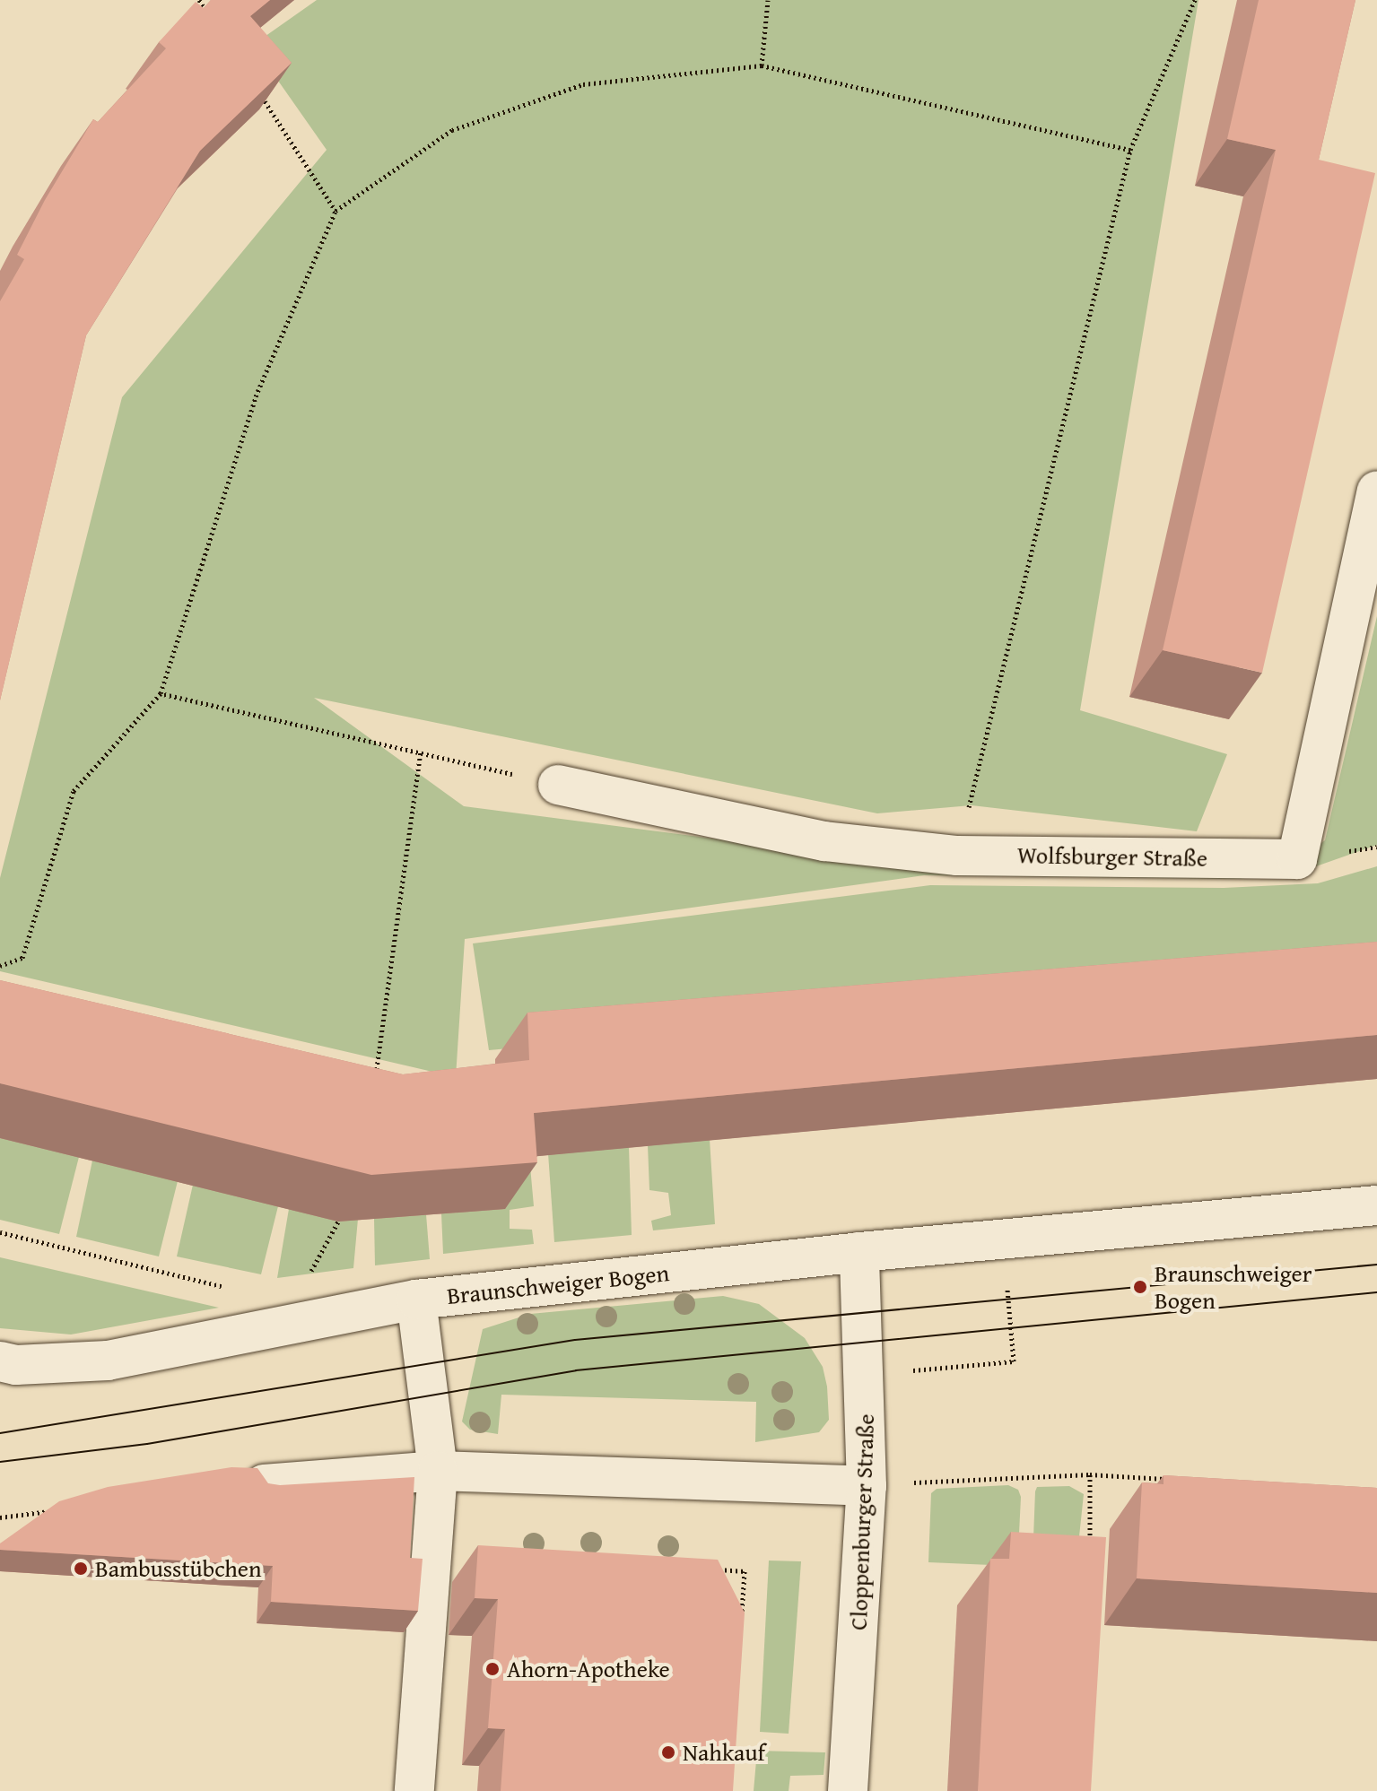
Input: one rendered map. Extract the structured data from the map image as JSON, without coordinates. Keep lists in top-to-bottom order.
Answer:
{
  "streets": {
    "street": ["Wolfsburger Straße", "Braunschweiger Bogen", "Cloppenburger Straße"]
  },
  "crossings": [
    ["Braunschweiger Bogen", "Cloppenburger Straße"]
  ],
  "places": [
    "Braunschweiger Bogen",
    "Bambusstübchen",
    "Ahorn-Apotheke",
    "Nahkauf"
  ]
}
